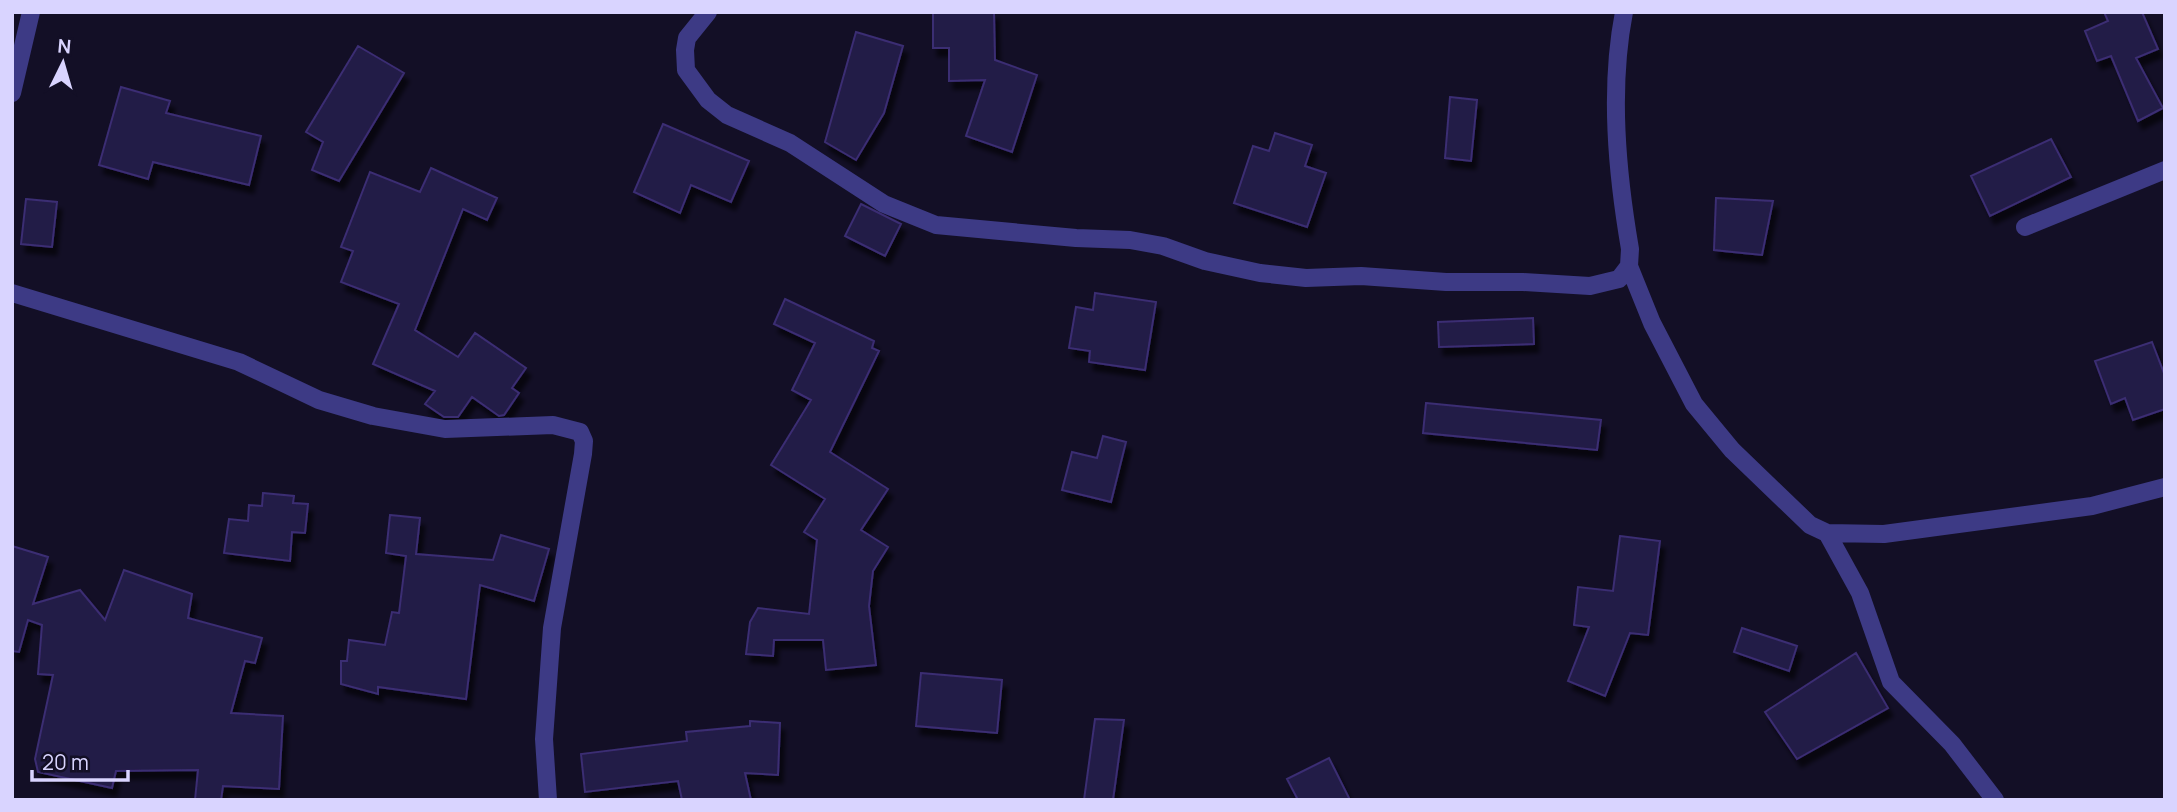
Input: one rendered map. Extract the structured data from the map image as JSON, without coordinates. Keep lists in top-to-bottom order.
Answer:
{
  "scale_bar": "20 m",
  "north": "top"
}
